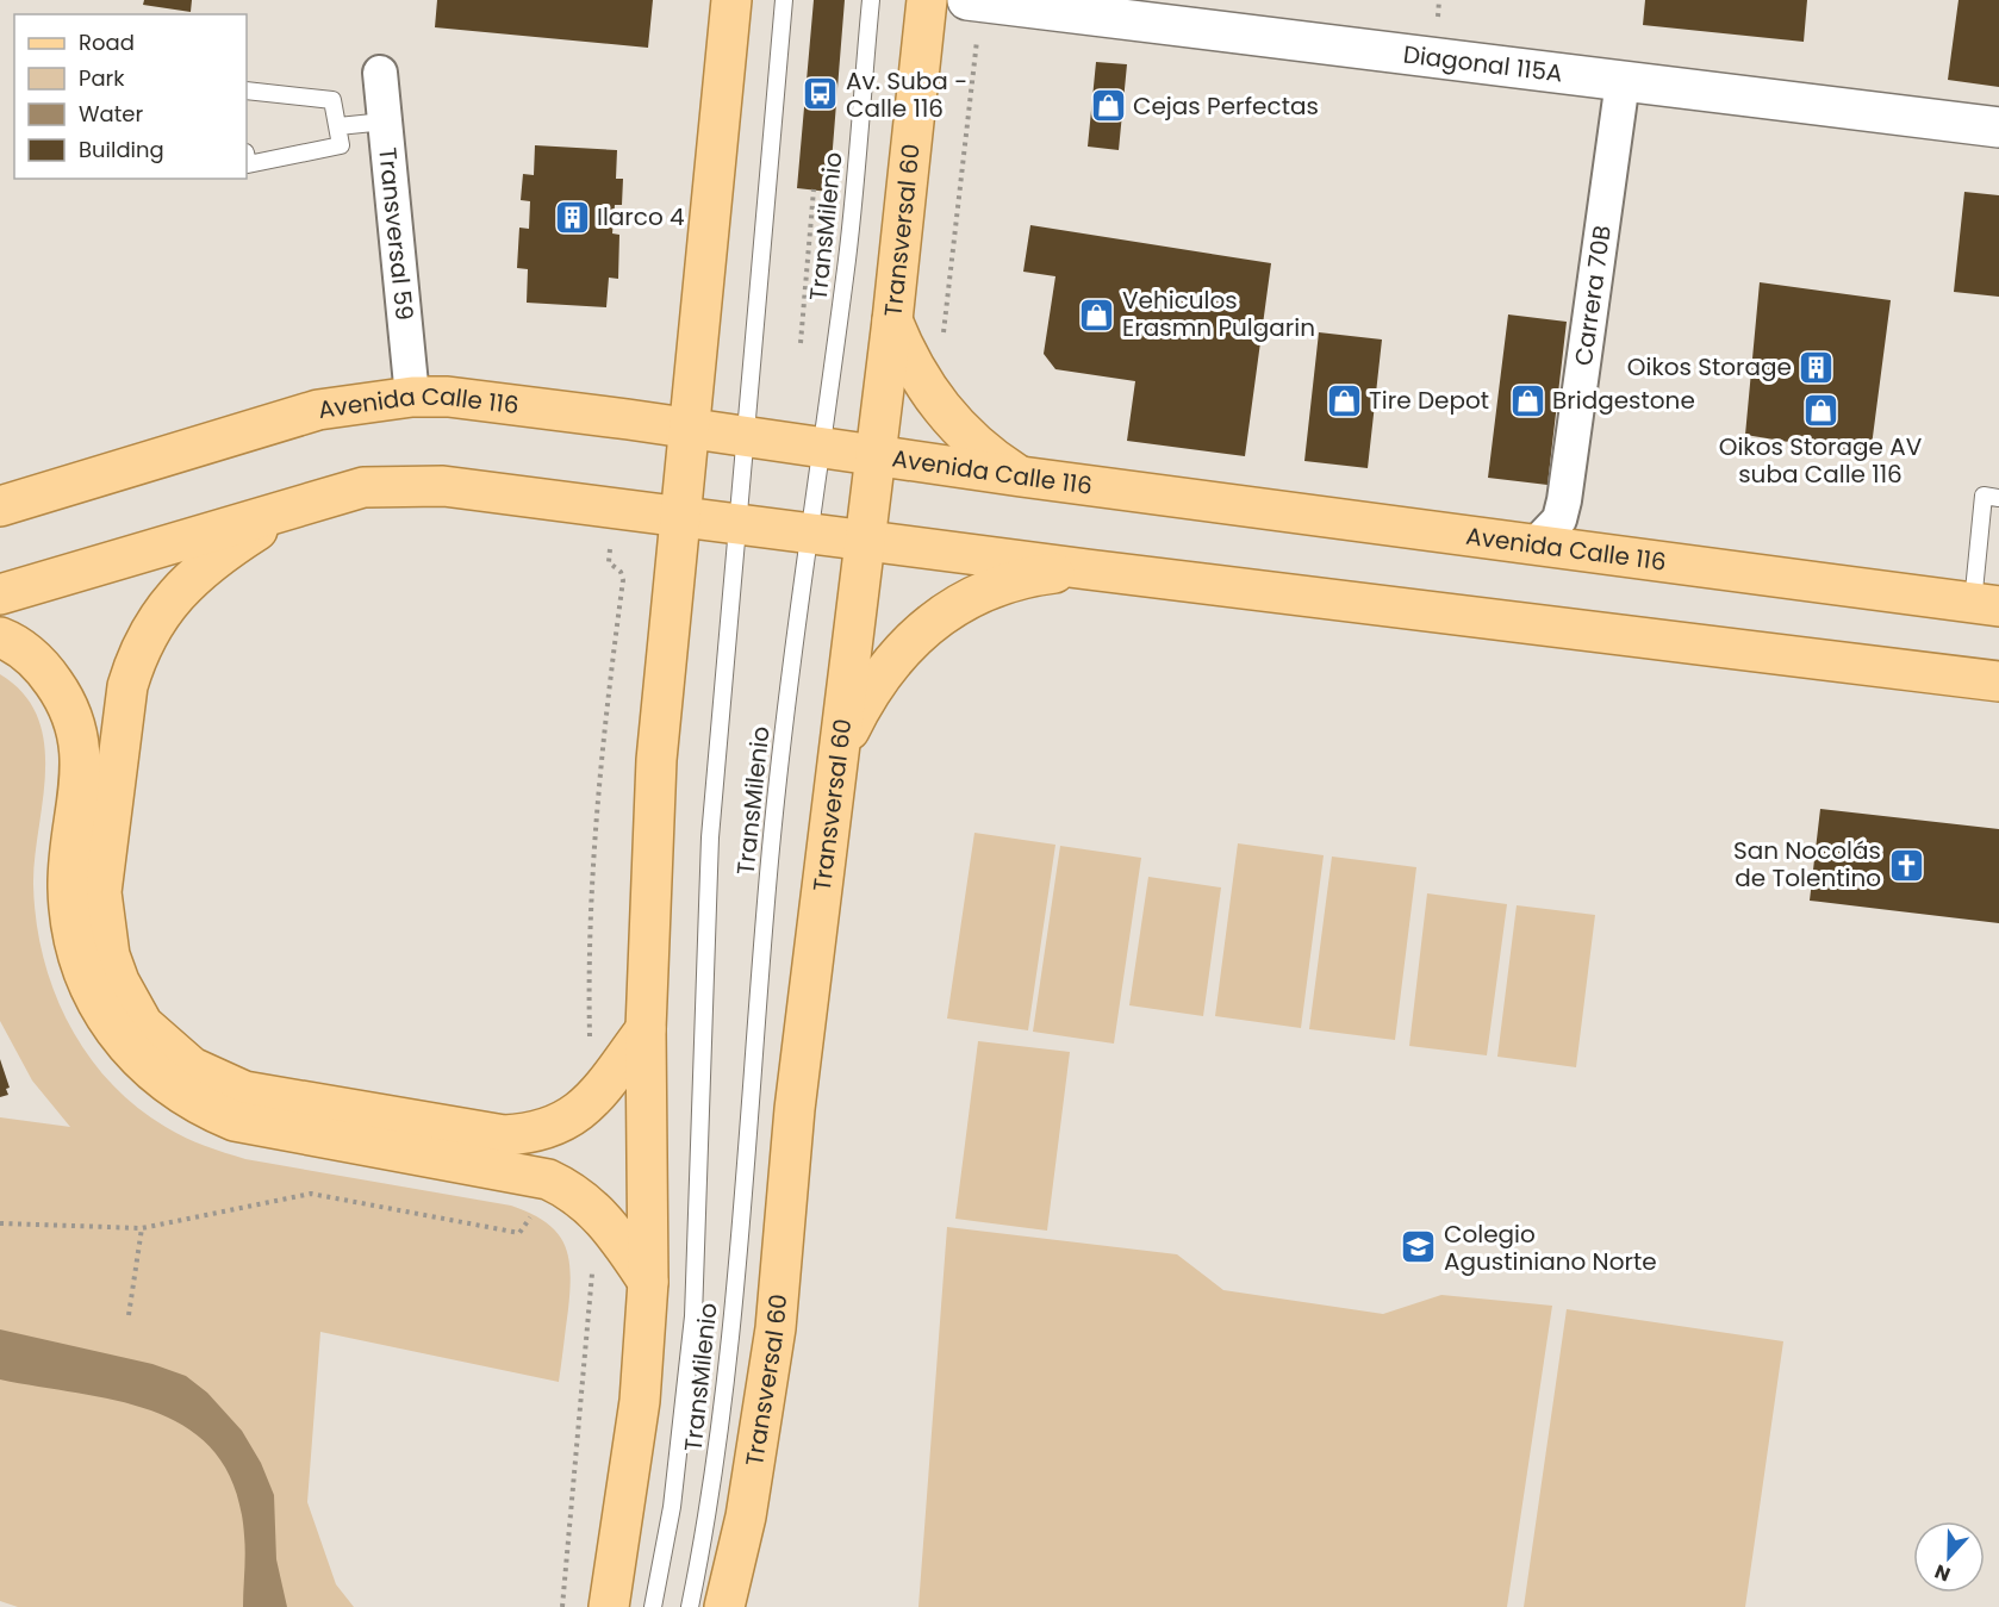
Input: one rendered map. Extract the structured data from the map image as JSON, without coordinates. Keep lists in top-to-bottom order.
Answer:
{
  "streets": {
    "main road": ["Transversal 60", "Avenida Calle 116"],
    "street": ["Diagonal 115A", "Transversal 59", "Carrera 70B"],
    "lane": ["TransMilenio"]
  },
  "crossings": [
    ["Diagonal 115A", "Carrera 70B"],
    ["TransMilenio", "Avenida Calle 116"],
    ["Transversal 60", "Avenida Calle 116"],
    ["Transversal 59", "Avenida Calle 116"],
    ["Carrera 70B", "Avenida Calle 116"]
  ],
  "places": {
    "bus stop": ["Av. Suba - Calle 116"],
    "shop": [
      "Cejas Perfectas",
      "Vehiculos Erasmn Pulgarin",
      "Tire Depot",
      "Bridgestone",
      "Oikos Storage AV suba Calle 116"
    ],
    "building": ["Ilarco 4", "Oikos Storage"],
    "church": ["San Nocolás de Tolentino"],
    "school or university": ["Colegio Agustiniano Norte"]
  },
  "legend": [
    "Road",
    "Park",
    "Water",
    "Building"
  ],
  "north": "bottom"
}
